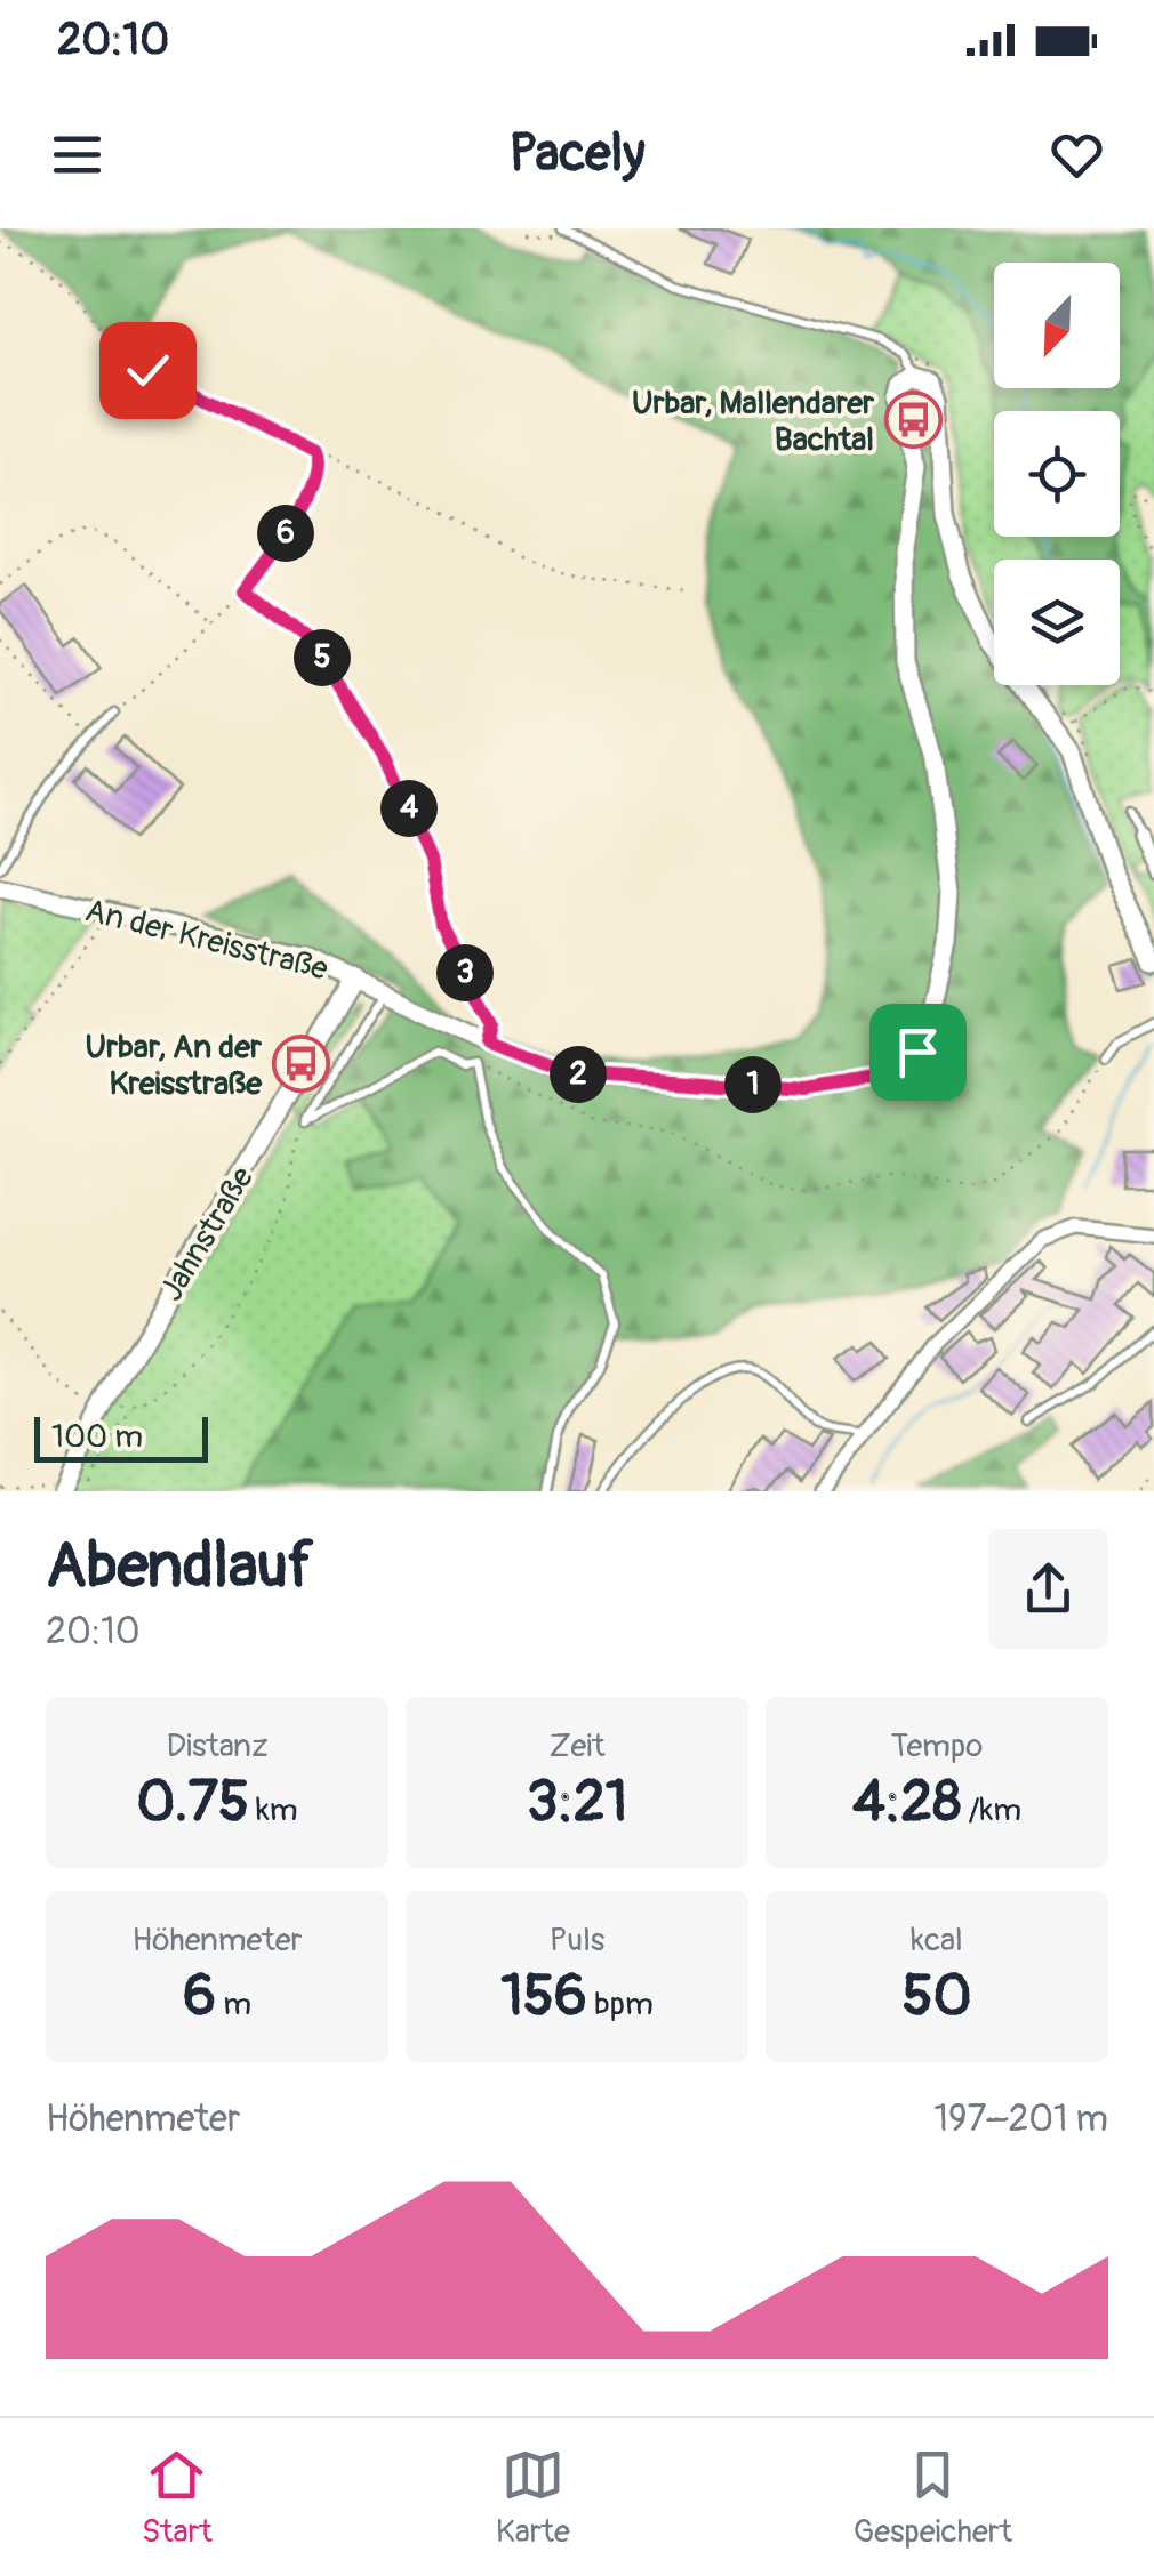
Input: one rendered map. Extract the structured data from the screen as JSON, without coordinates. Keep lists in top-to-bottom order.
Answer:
{
  "streets": {
    "street": ["An der Kreisstraße", "Jahnstraße"]
  },
  "crossings": [
    ["An der Kreisstraße", "Jahnstraße"]
  ],
  "places": {
    "bus stop": ["Urbar, Mallendarer Bachtal", "Urbar, An der Kreisstraße"]
  },
  "scale_bar": "100 m",
  "north": "bottom left",
  "page": {
    "status": "20:10",
    "header": "Pacely",
    "pins": [
      "6",
      "5",
      "4",
      "3",
      "2",
      "1"
    ],
    "scale": "100 m",
    "heading": ["Abendlauf", "20:10"],
    "stats": [
      ["Distanz", "0.75 km"],
      ["Zeit", "3:21"],
      ["Tempo", "4:28 /km"],
      ["Höhenmeter", "6 m"],
      ["Puls", "156 bpm"],
      ["kcal", "50"]
    ],
    "chart": ["Höhenmeter", "197–201 m"],
    "tabs": ["Start", "Karte", "Gespeichert"]
  }
}
